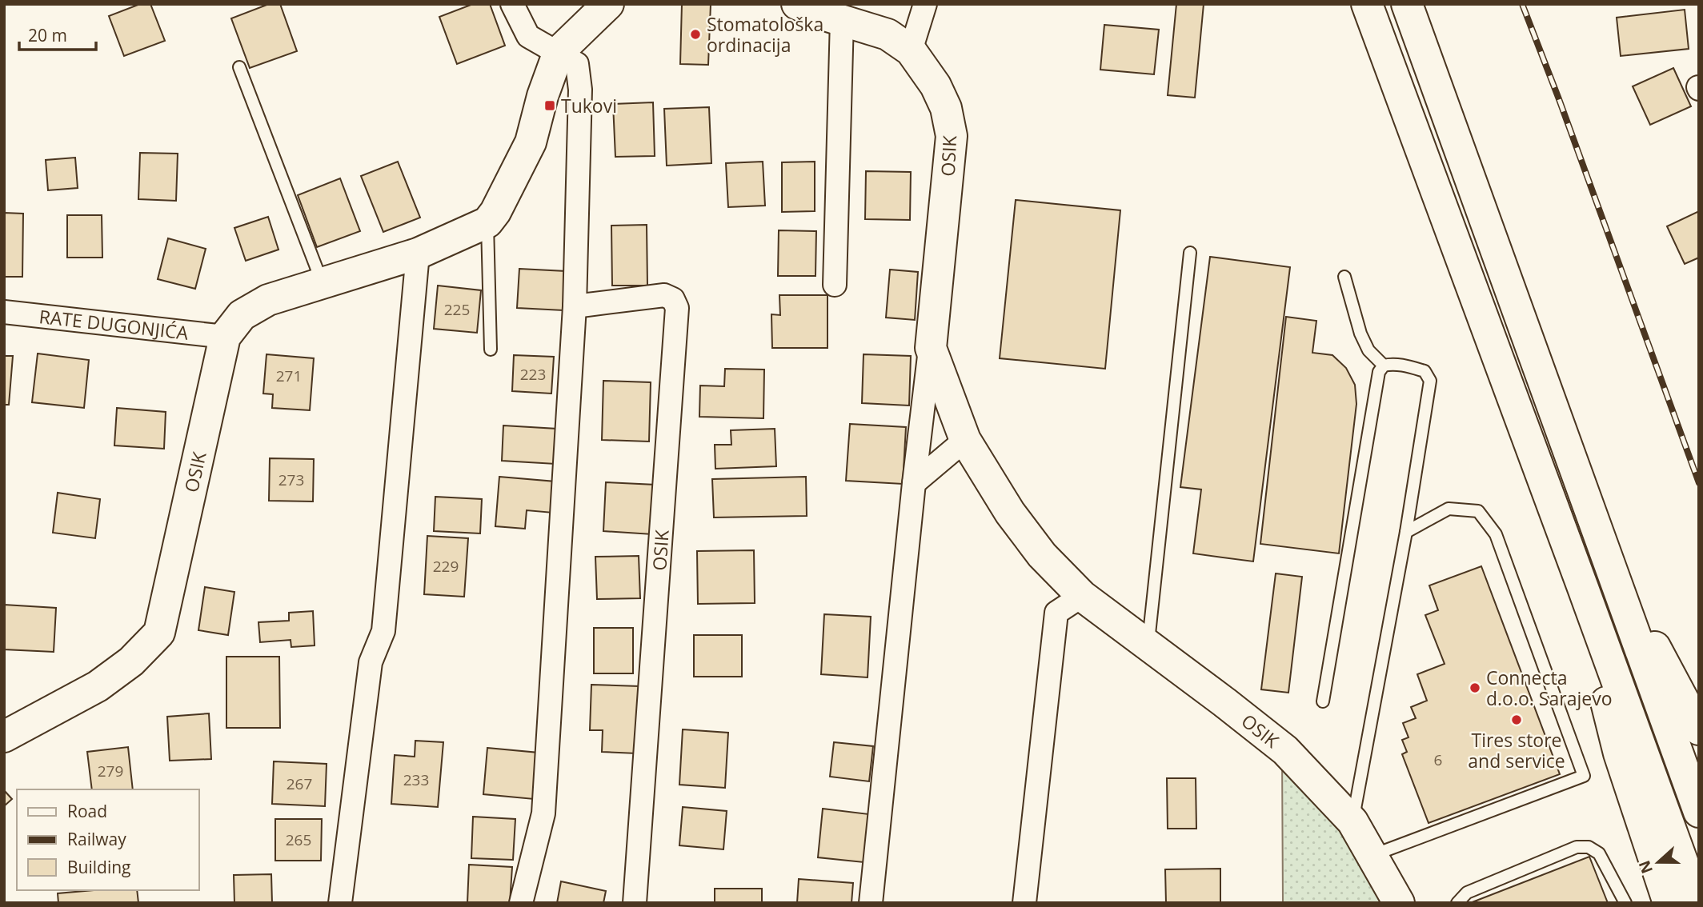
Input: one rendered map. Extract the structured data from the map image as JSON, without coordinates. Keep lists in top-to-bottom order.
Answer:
{
  "streets": {
    "main road": ["OSIK"],
    "street": ["RATE DUGONJIĆA"]
  },
  "crossings": [
    ["OSIK", "RATE DUGONJIĆA"]
  ],
  "places": {
    "other": ["Stomatološka ordinacija", "Connecta d.o.o. Sarajevo", "Tires store and service"],
    "transit": ["Tukovi"]
  },
  "house_numbers": [
    "225",
    "223",
    "271",
    "273",
    "229",
    "6",
    "279",
    "233",
    "267",
    "265"
  ],
  "legend": ["Road", "Railway", "Building"],
  "scale_bar": "20 m",
  "north": "left"
}
